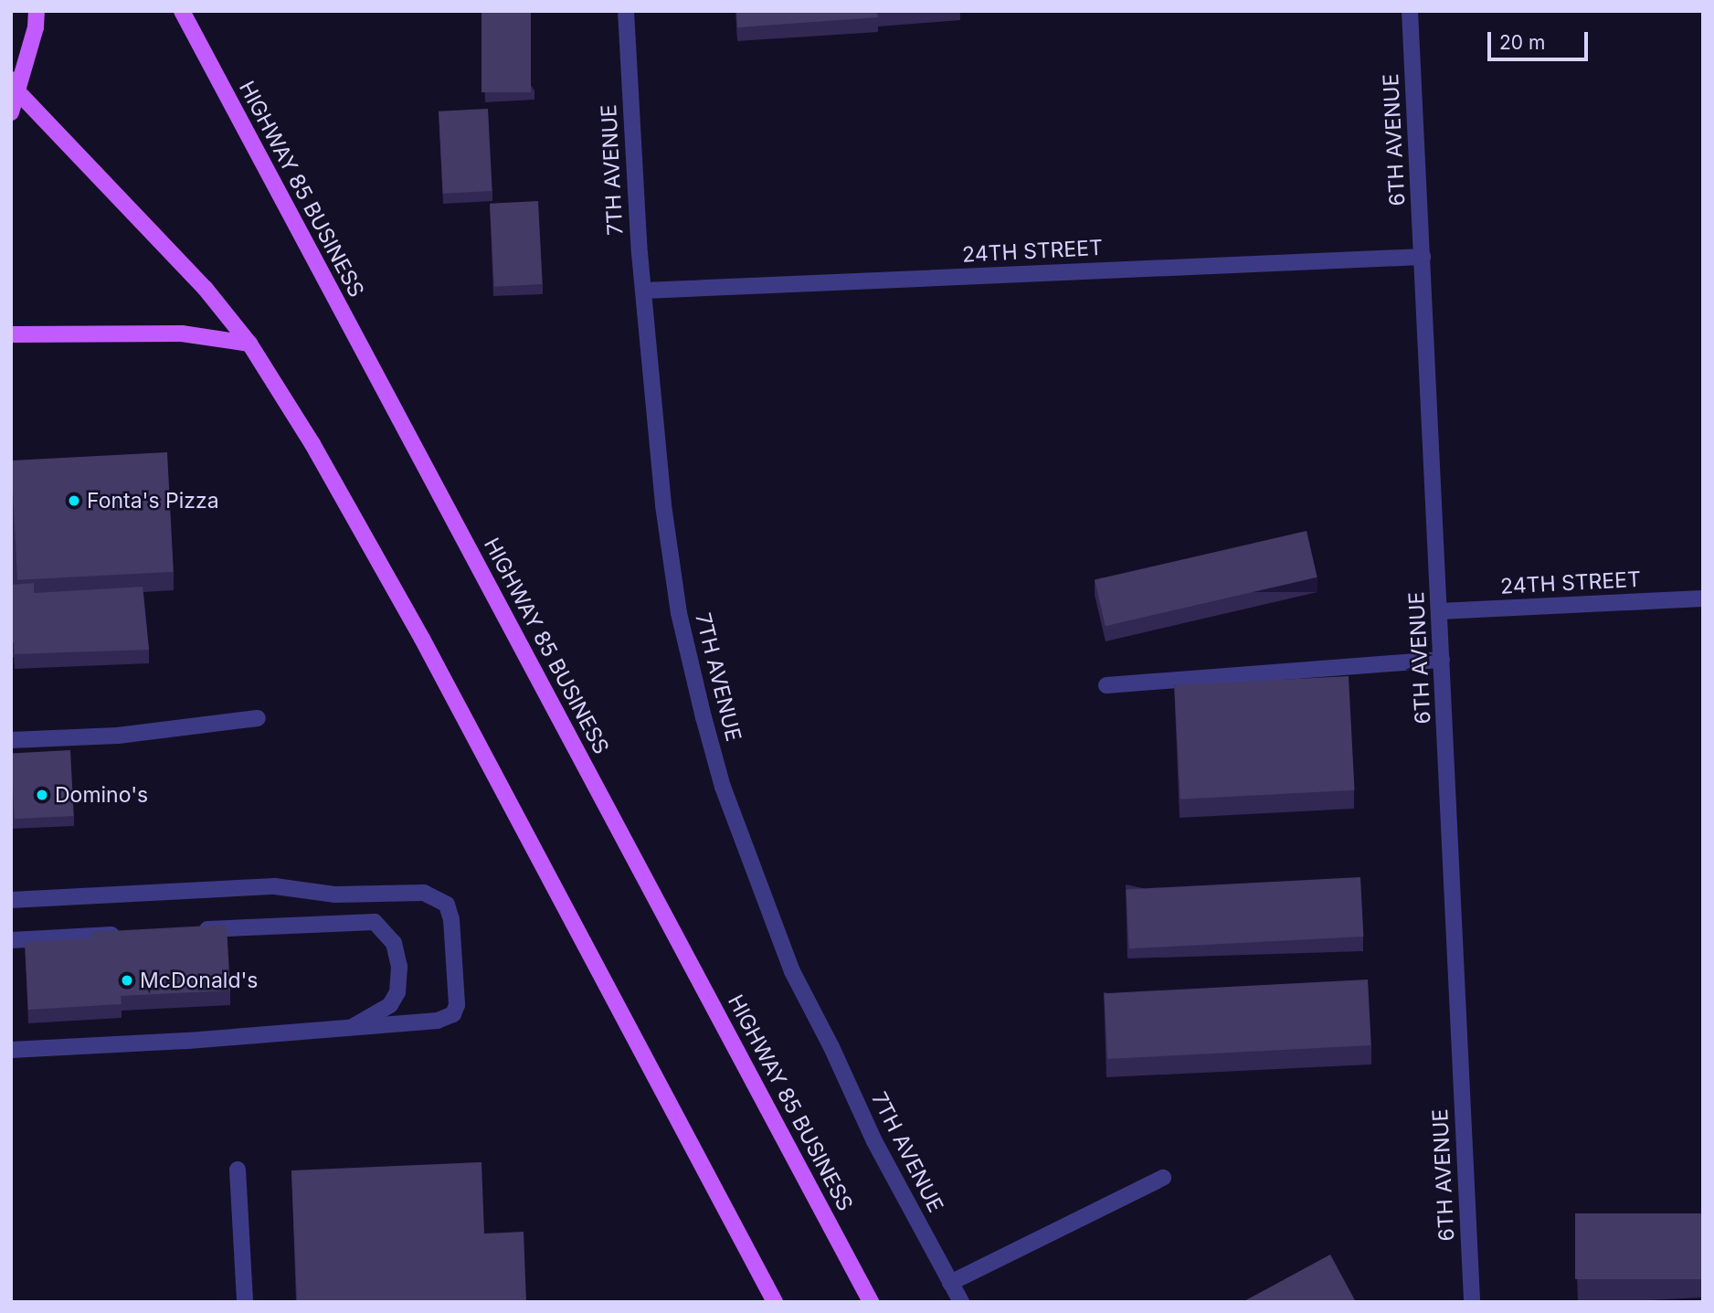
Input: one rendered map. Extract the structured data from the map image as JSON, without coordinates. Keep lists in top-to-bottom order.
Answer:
{
  "streets": {
    "main road": ["HIGHWAY 85 BUSINESS"],
    "street": ["6TH AVENUE", "7TH AVENUE", "24TH STREET"]
  },
  "crossings": [
    ["6TH AVENUE", "24TH STREET"],
    ["7TH AVENUE", "24TH STREET"]
  ],
  "places": ["Fonta's Pizza", "Domino's", "McDonald's"],
  "scale_bar": "20 m"
}
